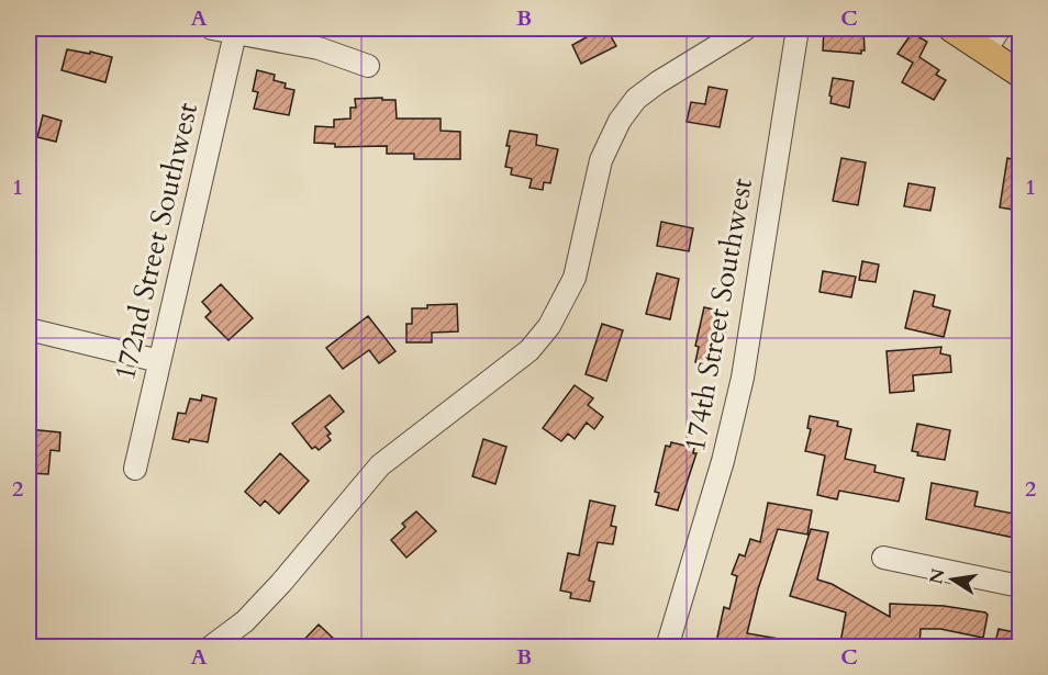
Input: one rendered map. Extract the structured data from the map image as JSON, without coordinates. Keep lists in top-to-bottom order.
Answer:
{
  "streets": {
    "street": ["172nd Street Southwest", "174th Street Southwest"]
  },
  "north": "left",
  "grid": {
    "columns": ["A", "B", "C"],
    "rows": ["1", "2"]
  }
}
